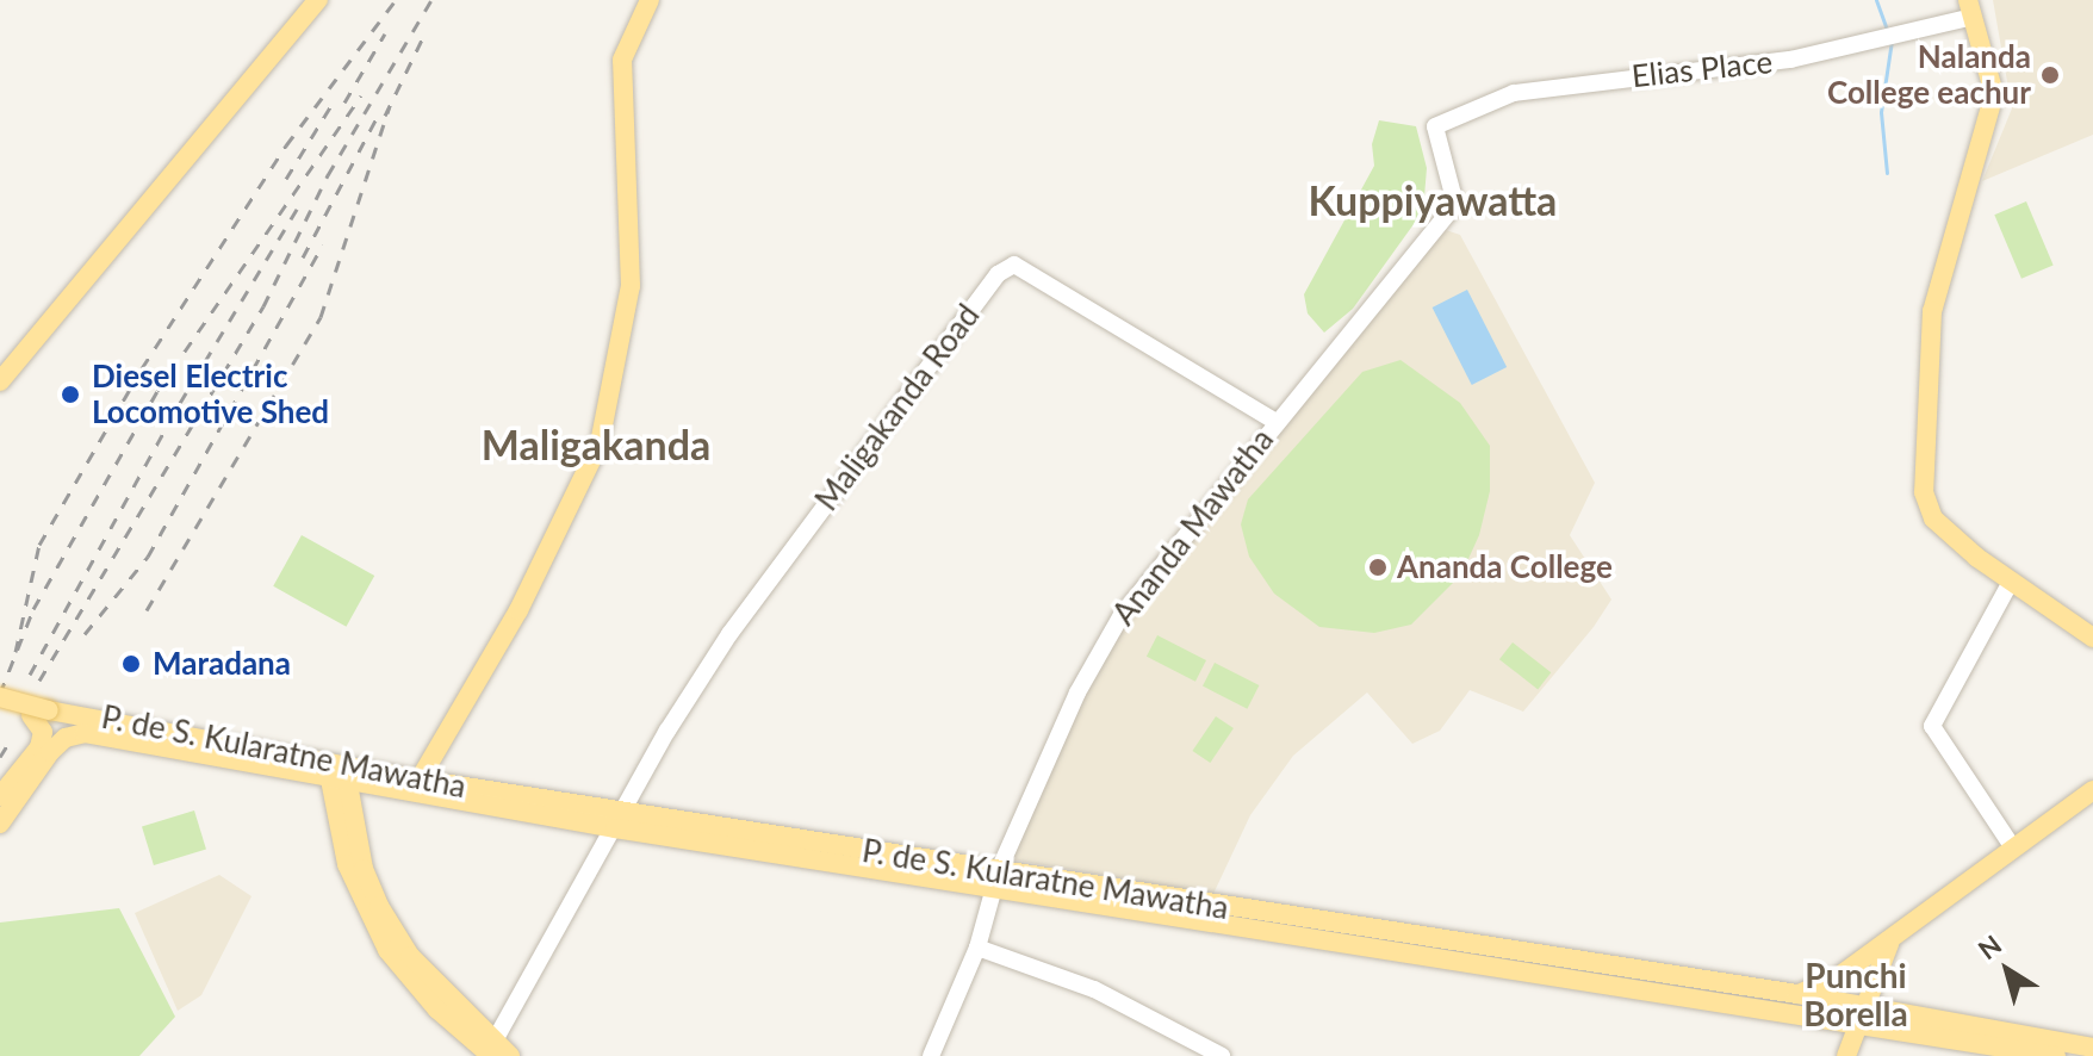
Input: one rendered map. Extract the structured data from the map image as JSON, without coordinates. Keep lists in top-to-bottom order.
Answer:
{
  "streets": {
    "main road": ["P. de S. Kularatne Mawatha"],
    "street": ["Elias Place", "Maligakanda Road", "Ananda Mawatha"]
  },
  "crossings": [
    ["Elias Place", "Ananda Mawatha"],
    ["Maligakanda Road", "Ananda Mawatha"],
    ["Maligakanda Road", "P. de S. Kularatne Mawatha"],
    ["Ananda Mawatha", "P. de S. Kularatne Mawatha"]
  ],
  "districts": ["Kuppiyawatta", "Maligakanda", "Punchi Borella"],
  "places": [
    "Nalanda College eachur",
    "Diesel Electric Locomotive Shed",
    "Ananda College",
    "Maradana"
  ],
  "north": "top left"
}
